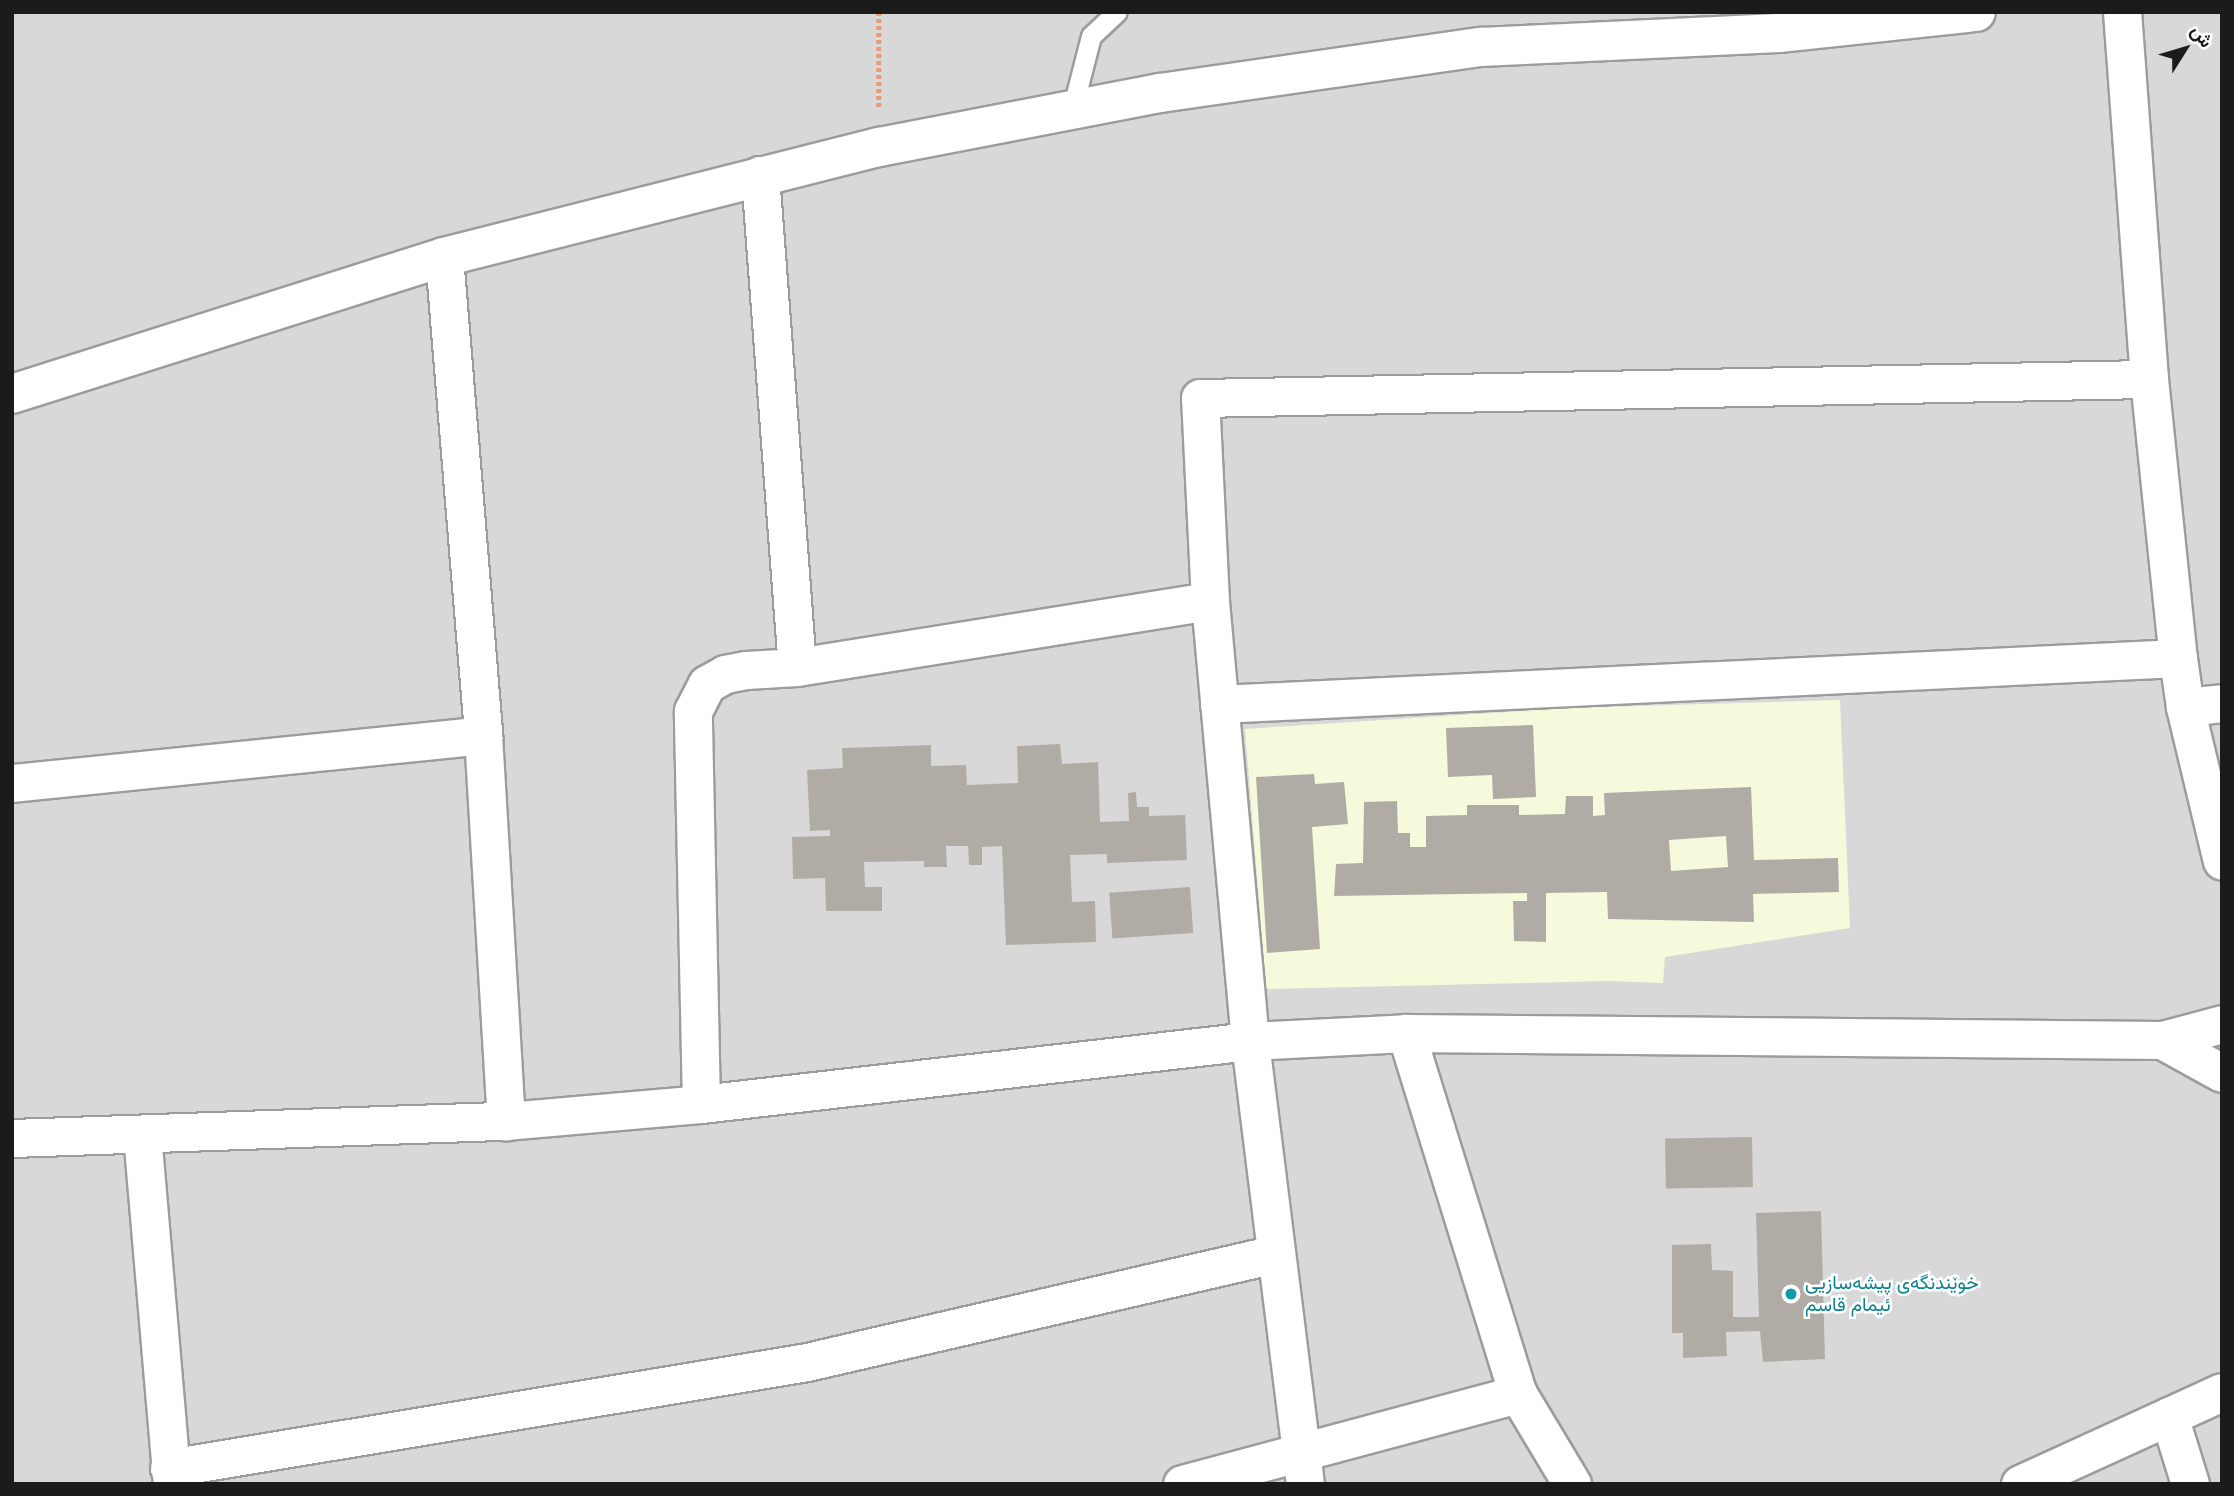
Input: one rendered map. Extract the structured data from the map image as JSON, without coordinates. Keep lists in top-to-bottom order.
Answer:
{
  "places": ["خوێندنگەی پیشەسازیی ئیمام قاسم"],
  "north": "top right"
}
